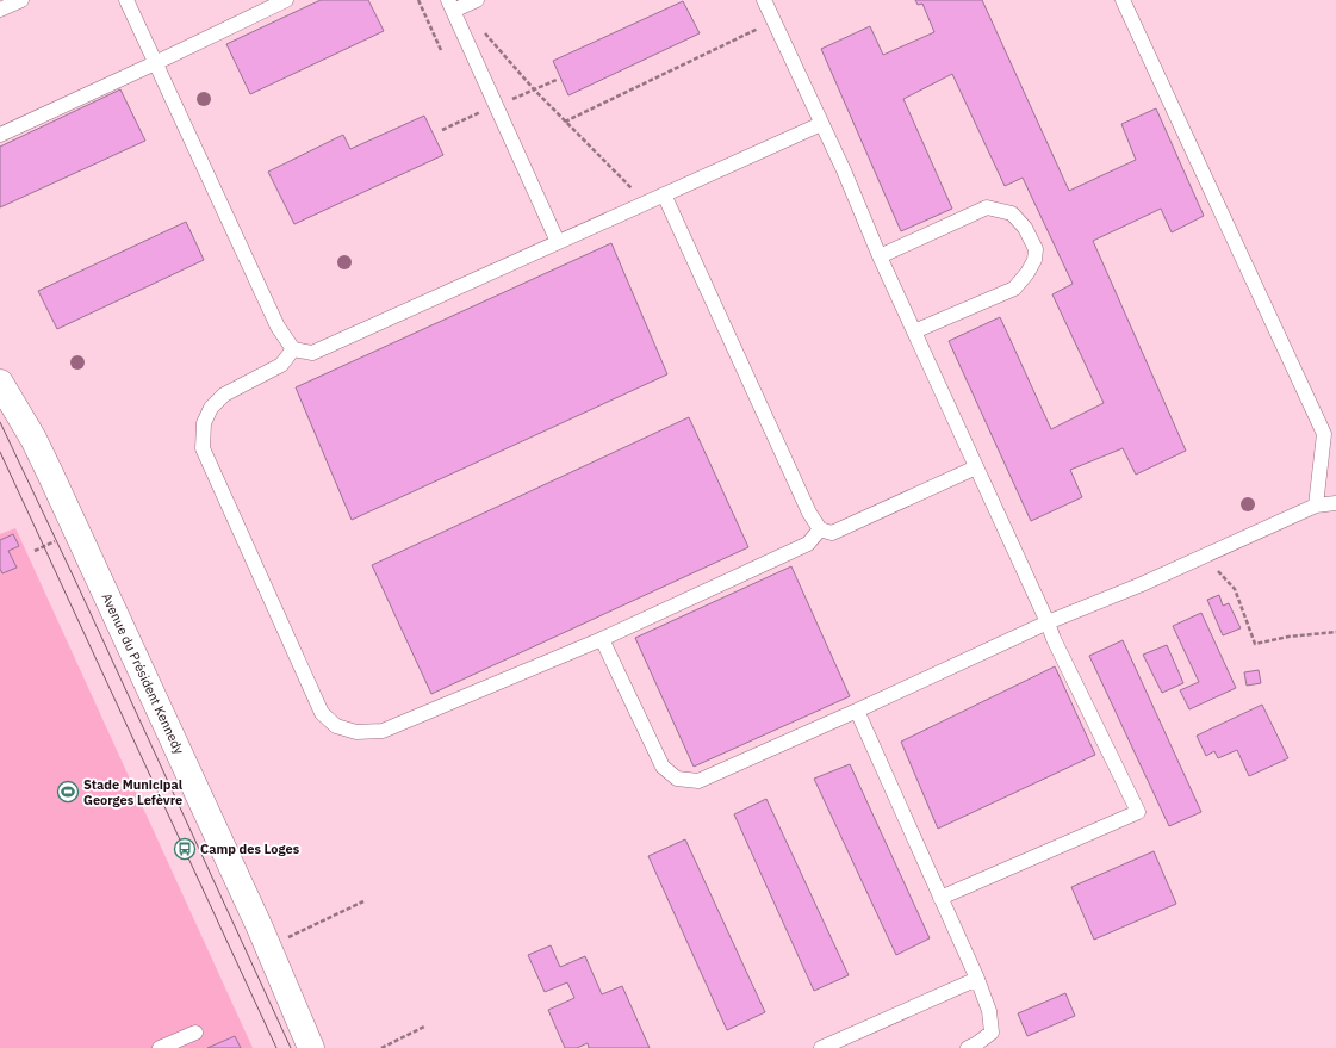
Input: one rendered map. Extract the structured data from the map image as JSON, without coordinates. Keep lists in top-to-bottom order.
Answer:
{
  "streets": {
    "street": ["Avenue du Président Kennedy"]
  },
  "places": {
    "sports": ["Stade Municipal Georges Lefèvre"],
    "bus stop": ["Camp des Loges"]
  }
}
